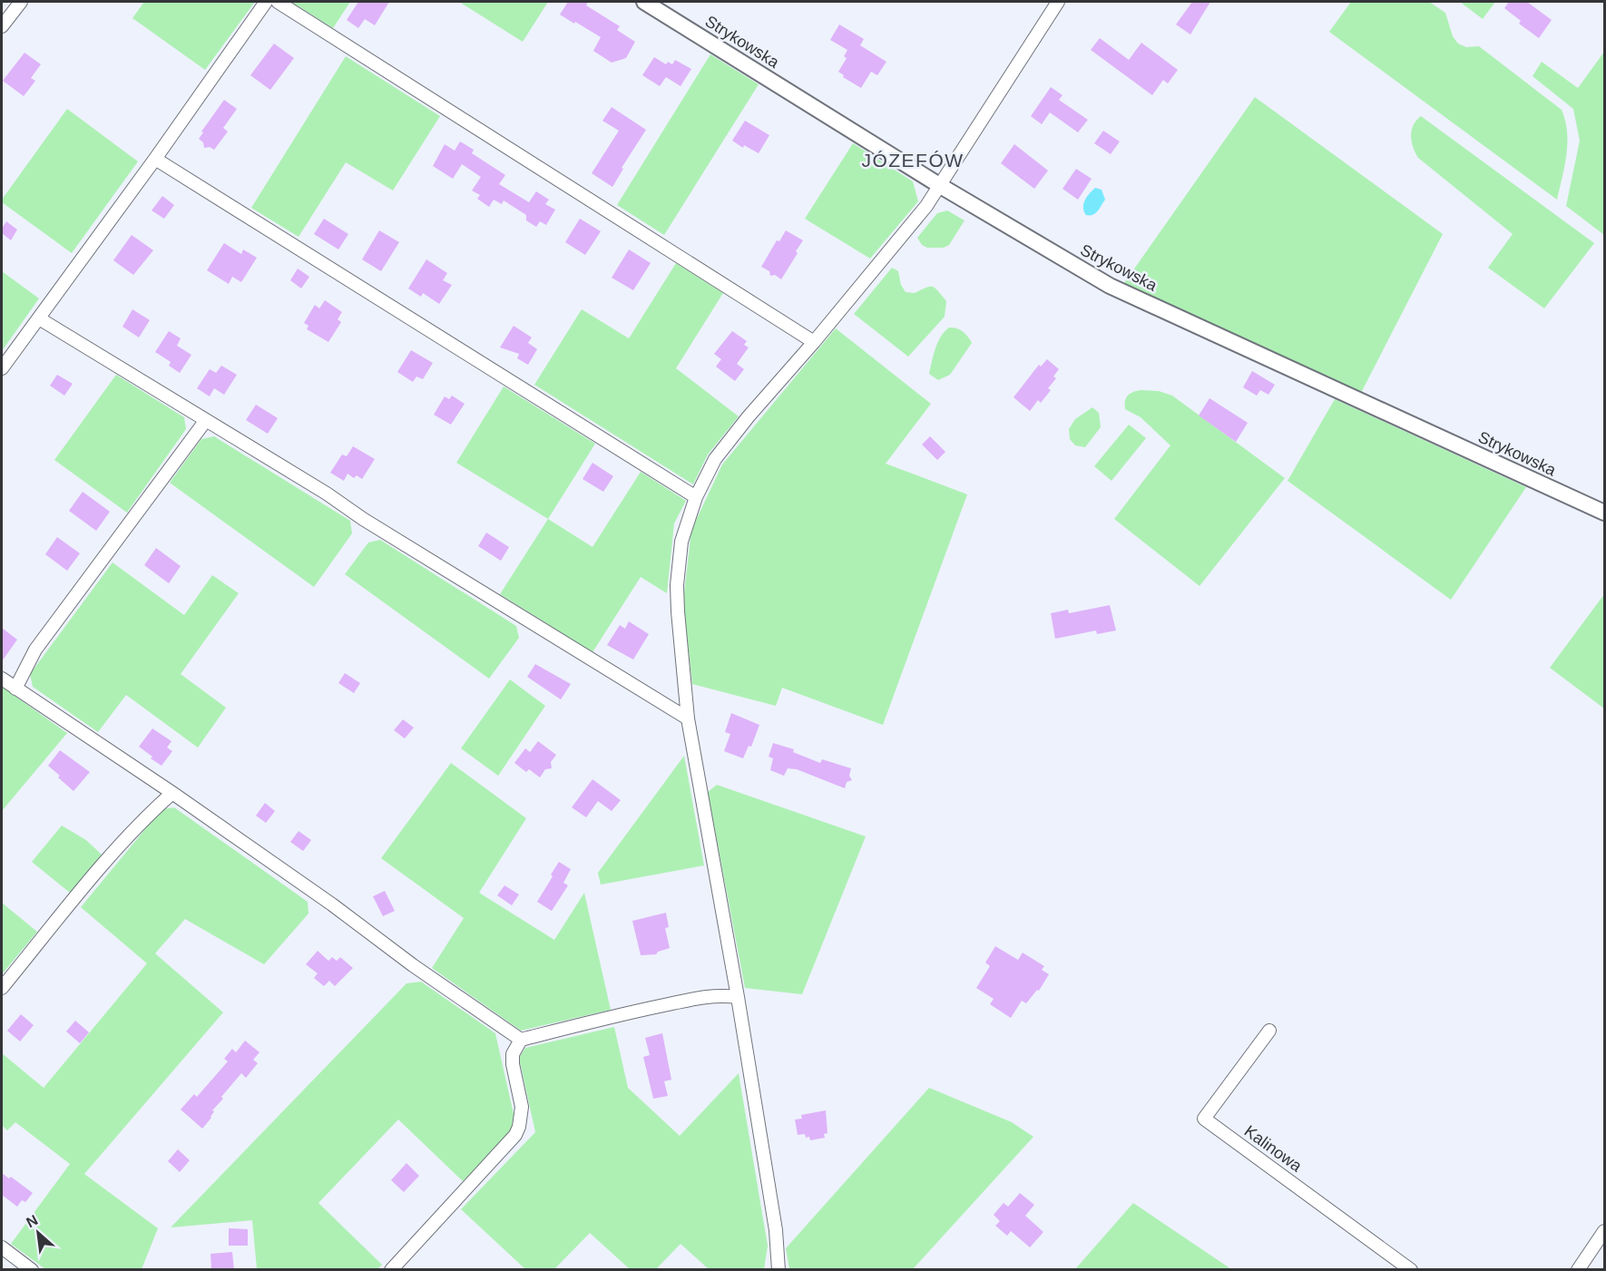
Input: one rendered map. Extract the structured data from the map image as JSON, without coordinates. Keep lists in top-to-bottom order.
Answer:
{
  "streets": {
    "street": ["Strykowska", "Kalinowa"]
  },
  "districts": ["JÓZEFÓW"],
  "north": "top left"
}
